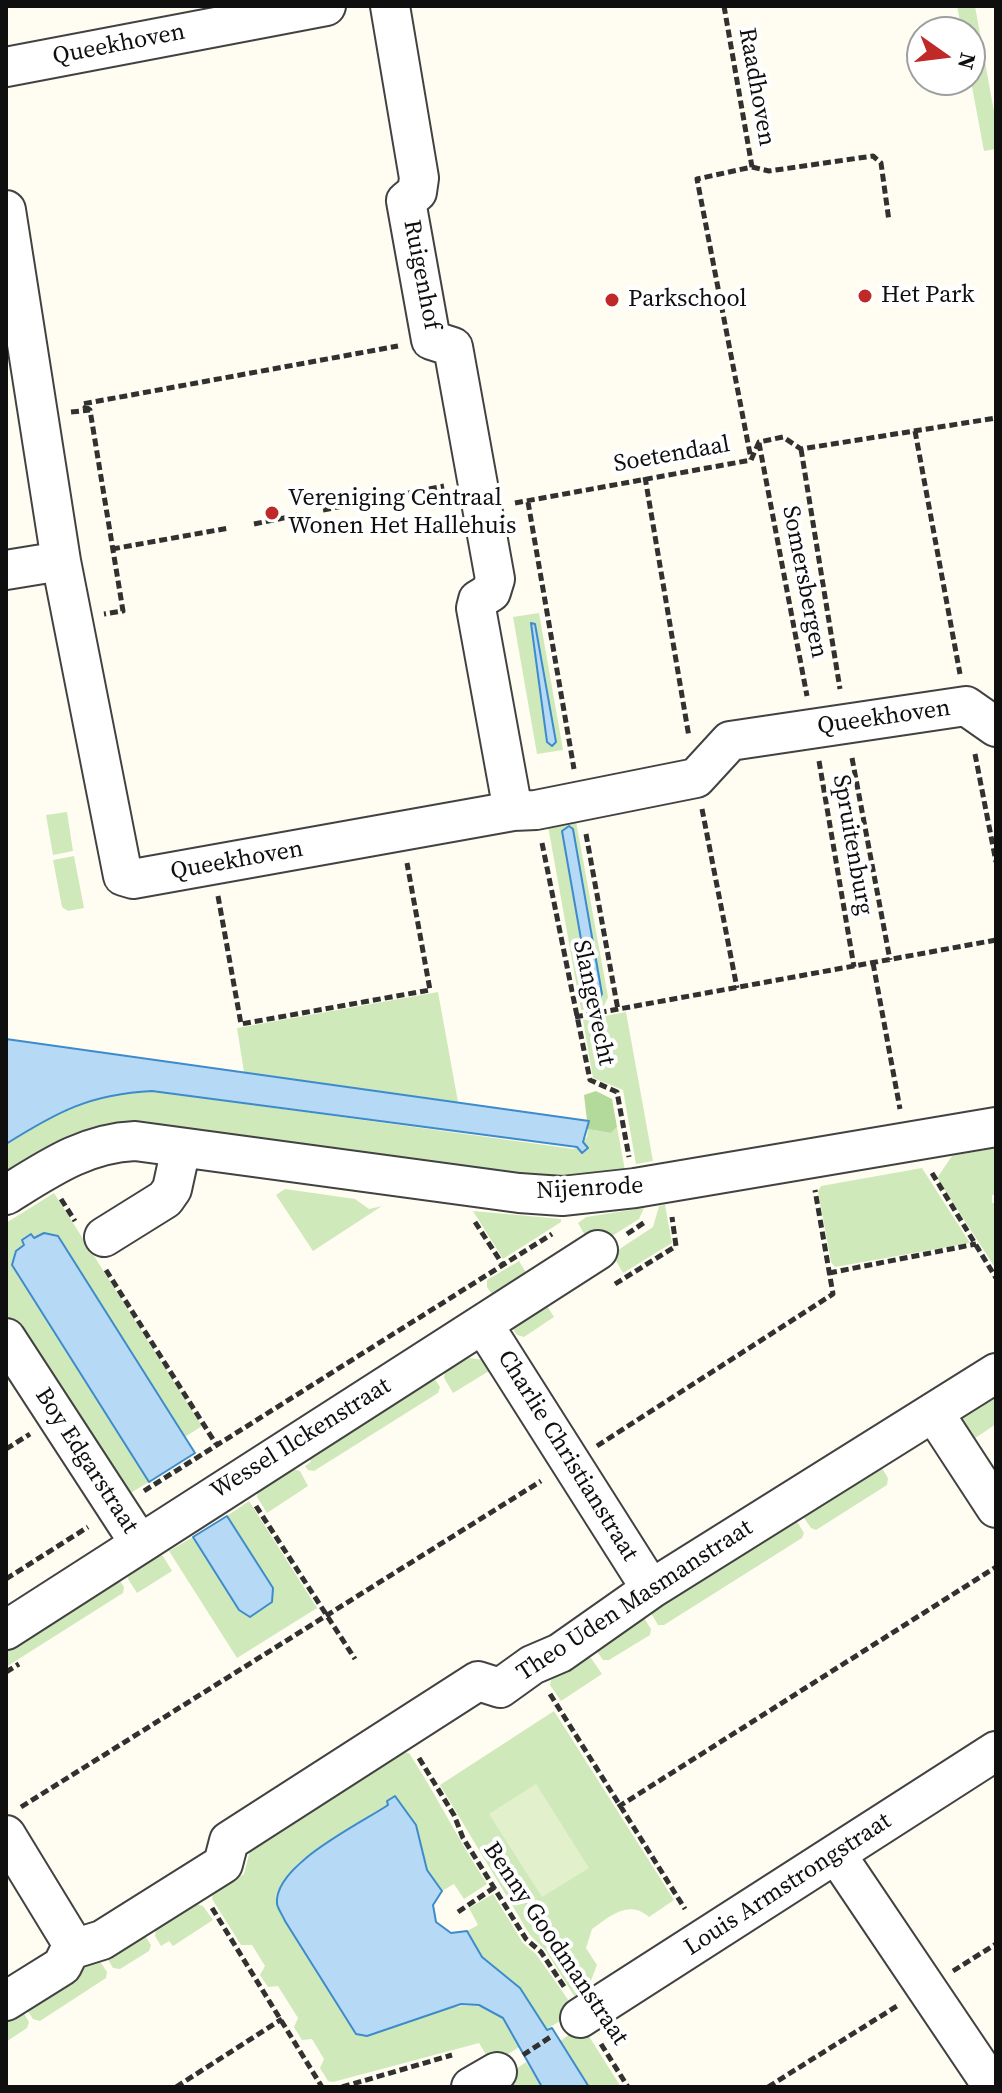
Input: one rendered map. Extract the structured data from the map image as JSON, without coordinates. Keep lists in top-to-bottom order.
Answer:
{
  "streets": {
    "street": [
      "Queekhoven",
      "Ruigenhof",
      "Nijenrode",
      "Wessel Ilckenstraat",
      "Charlie Christianstraat",
      "Boy Edgarstraat",
      "Theo Uden Masmanstraat",
      "Louis Armstrongstraat"
    ],
    "path": [
      "Raadhoven",
      "Soetendaal",
      "Somersbergen",
      "Spruitenburg",
      "Slangevecht",
      "Benny Goodmanstraat"
    ]
  },
  "crossings": [
    ["Queekhoven", "Ruigenhof"],
    ["Queekhoven", "Somersbergen"],
    ["Queekhoven", "Spruitenburg"],
    ["Queekhoven", "Slangevecht"],
    ["Raadhoven", "Soetendaal"],
    ["Ruigenhof", "Soetendaal"],
    ["Ruigenhof", "Slangevecht"],
    ["Soetendaal", "Somersbergen"],
    ["Somersbergen", "Spruitenburg"],
    ["Slangevecht", "Nijenrode"],
    ["Wessel Ilckenstraat", "Charlie Christianstraat"],
    ["Wessel Ilckenstraat", "Boy Edgarstraat"],
    ["Charlie Christianstraat", "Theo Uden Masmanstraat"],
    ["Theo Uden Masmanstraat", "Benny Goodmanstraat"],
    ["Louis Armstrongstraat", "Benny Goodmanstraat"]
  ],
  "places": ["Het Park", "Parkschool", "Vereniging Centraal Wonen Het Hallehuis"],
  "north": "right"
}
